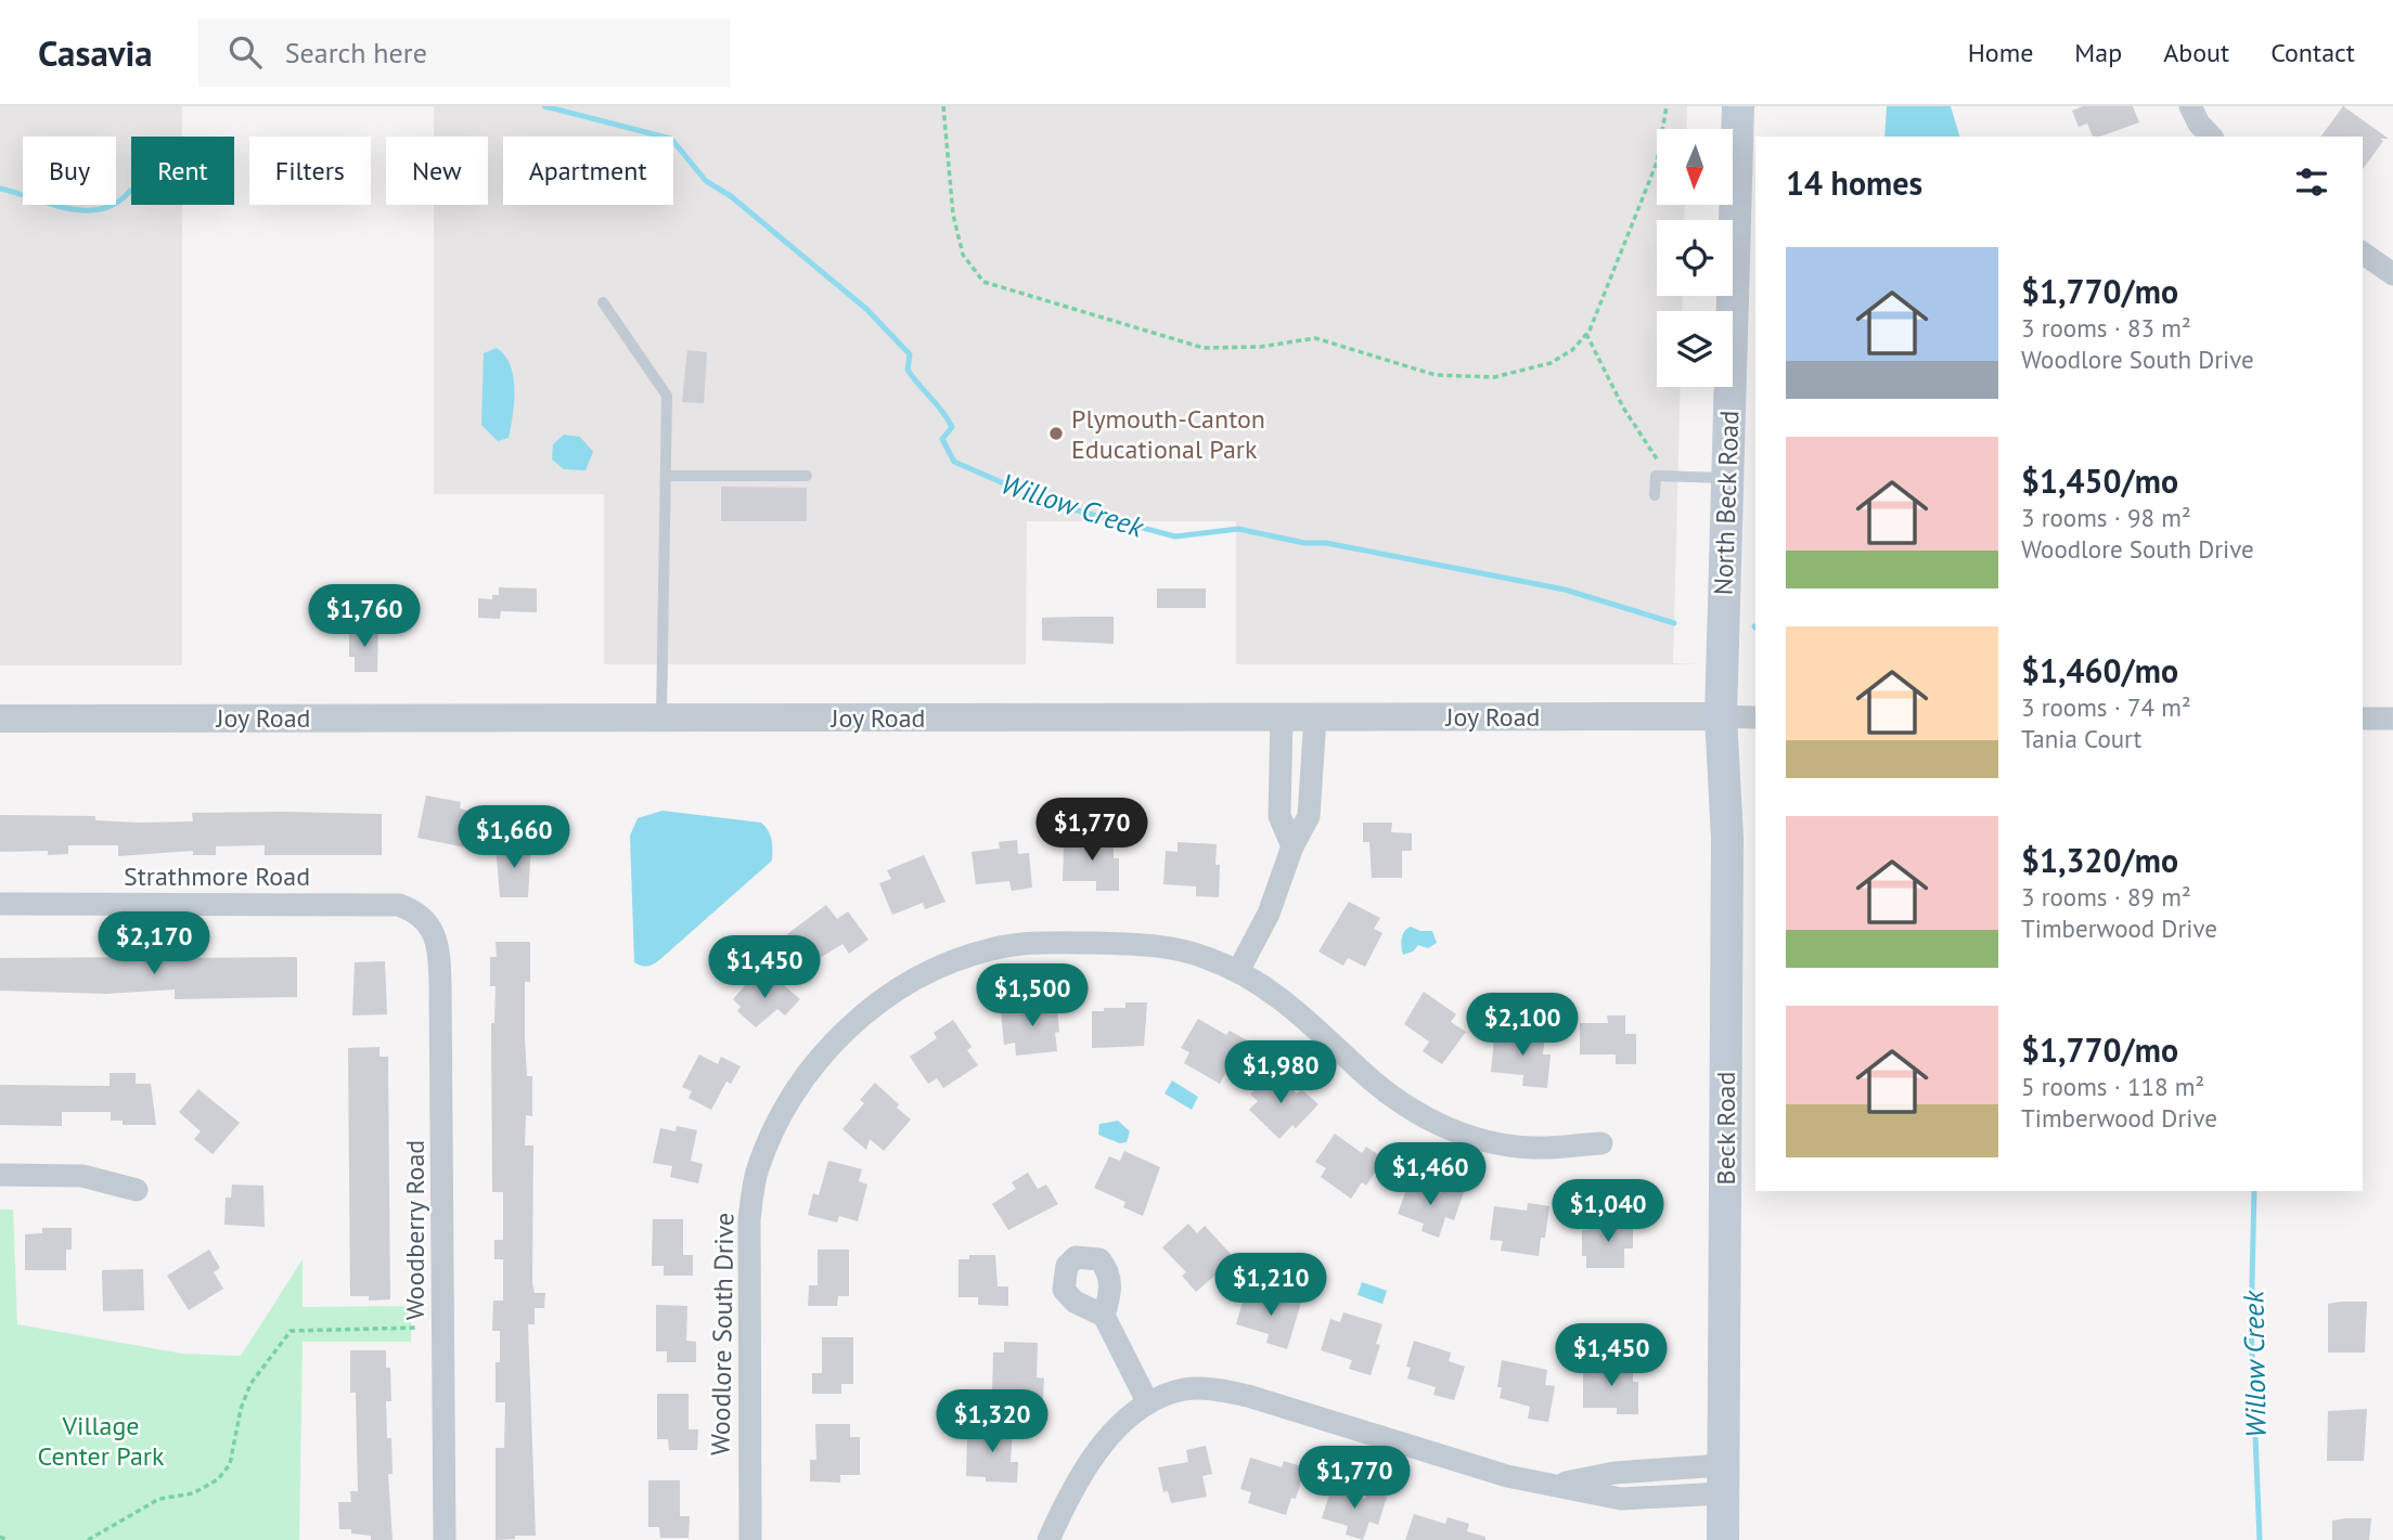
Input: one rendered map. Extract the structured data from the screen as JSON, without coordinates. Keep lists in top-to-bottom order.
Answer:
{
  "streets": {
    "main road": ["North Beck Road", "Beck Road"],
    "street": [
      "Joy Road",
      "Strathmore Road",
      "Woodberry Road",
      "Woodlore South Drive"
    ]
  },
  "crossings": [
    ["North Beck Road", "Joy Road"],
    ["North Beck Road", "Beck Road"],
    ["Joy Road", "Beck Road"],
    ["Strathmore Road", "Woodberry Road"]
  ],
  "water": ["Willow Creek"],
  "parks": ["Village Center Park"],
  "places": ["Plymouth-Canton Educational Park"],
  "north": "bottom",
  "page": {
    "header": "Casavia",
    "search": "Search here",
    "nav": [
      "Home",
      "Map",
      "About",
      "Contact"
    ],
    "chip": [
      "Buy",
      "Rent",
      "Filters",
      "New",
      "Apartment"
    ],
    "heading": "14 homes",
    "list": [
      {
        "name": "$1,770/mo",
        "note": "3 rooms · 83 m² · Woodlore South Drive"
      },
      {
        "name": "$1,450/mo",
        "note": "3 rooms · 98 m² · Woodlore South Drive"
      },
      {
        "name": "$1,460/mo",
        "note": "3 rooms · 74 m² · Tania Court"
      },
      {
        "name": "$1,320/mo",
        "note": "3 rooms · 89 m² · Timberwood Drive"
      },
      {
        "name": "$1,770/mo",
        "note": "5 rooms · 118 m² · Timberwood Drive"
      }
    ],
    "price": [
      "$1,760",
      "$1,770",
      "$1,660",
      "$2,170",
      "$1,450",
      "$1,500",
      "$2,100",
      "$1,980",
      "$1,460",
      "$1,040",
      "$1,210",
      "$1,450",
      "$1,320",
      "$1,770"
    ]
  }
}
